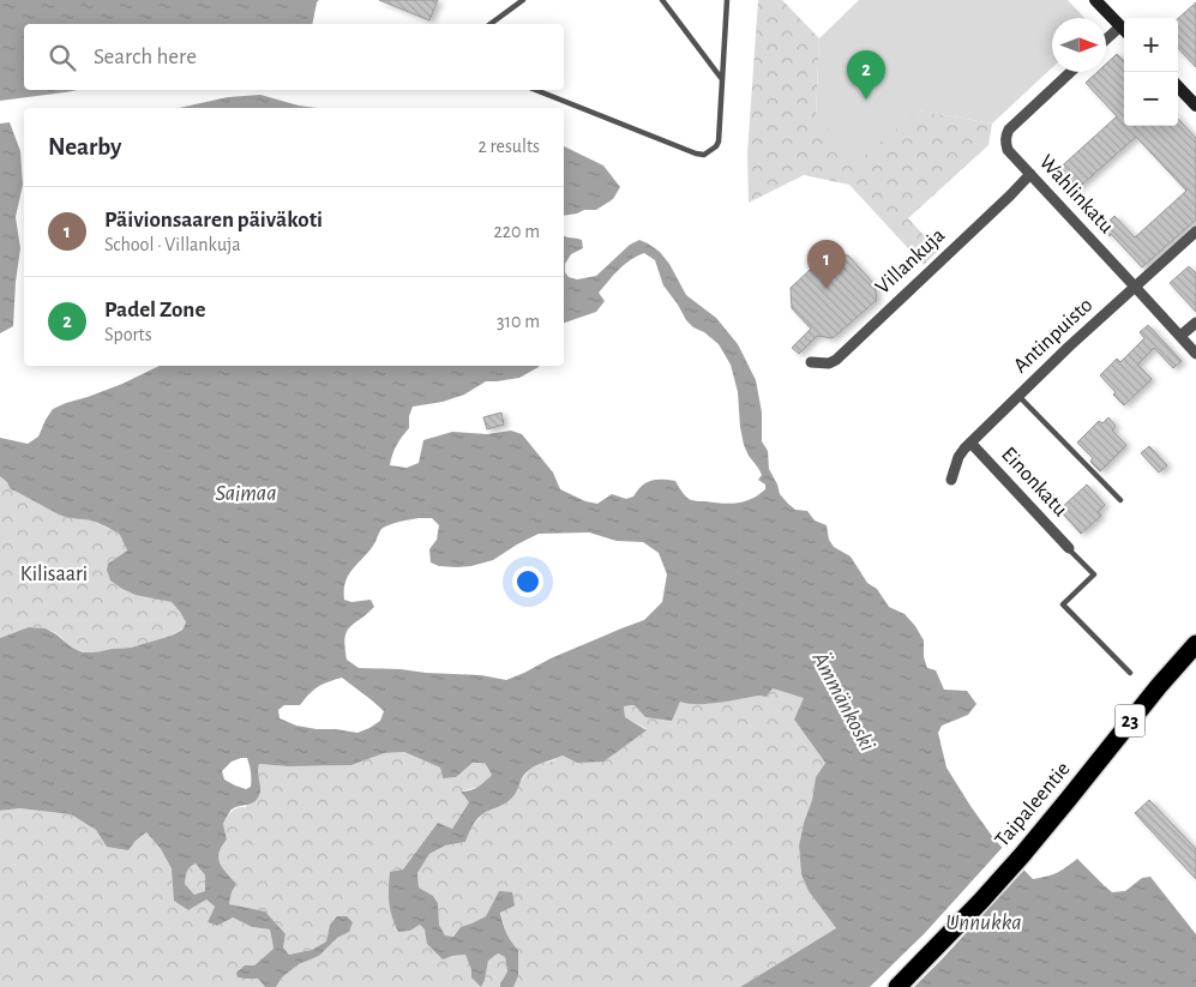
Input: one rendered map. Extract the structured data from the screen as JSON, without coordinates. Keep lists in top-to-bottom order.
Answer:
{
  "streets": {
    "highway": ["23", "Taipaleentie"],
    "street": [
      "Wahlinkatu",
      "Villankuja",
      "Antinpuisto",
      "Einonkatu"
    ]
  },
  "crossings": [
    ["Wahlinkatu", "Villankuja"],
    ["Wahlinkatu", "Antinpuisto"],
    ["Antinpuisto", "Einonkatu"]
  ],
  "water": ["Saimaa", "Ämmänkoski", "Unnukka"],
  "parks": ["Kilisaari"],
  "north": "right",
  "page": {
    "map_buttons": ["+", "−"],
    "search": "Search here",
    "pins": ["2", "1"],
    "heading": ["Nearby", "2 results"],
    "list": [
      {
        "mark": "1",
        "name": "Päivionsaaren päiväkoti",
        "note": "School · Villankuja",
        "value": "220 m"
      },
      {
        "mark": "2",
        "name": "Padel Zone",
        "note": "Sports",
        "value": "310 m"
      }
    ]
  }
}
